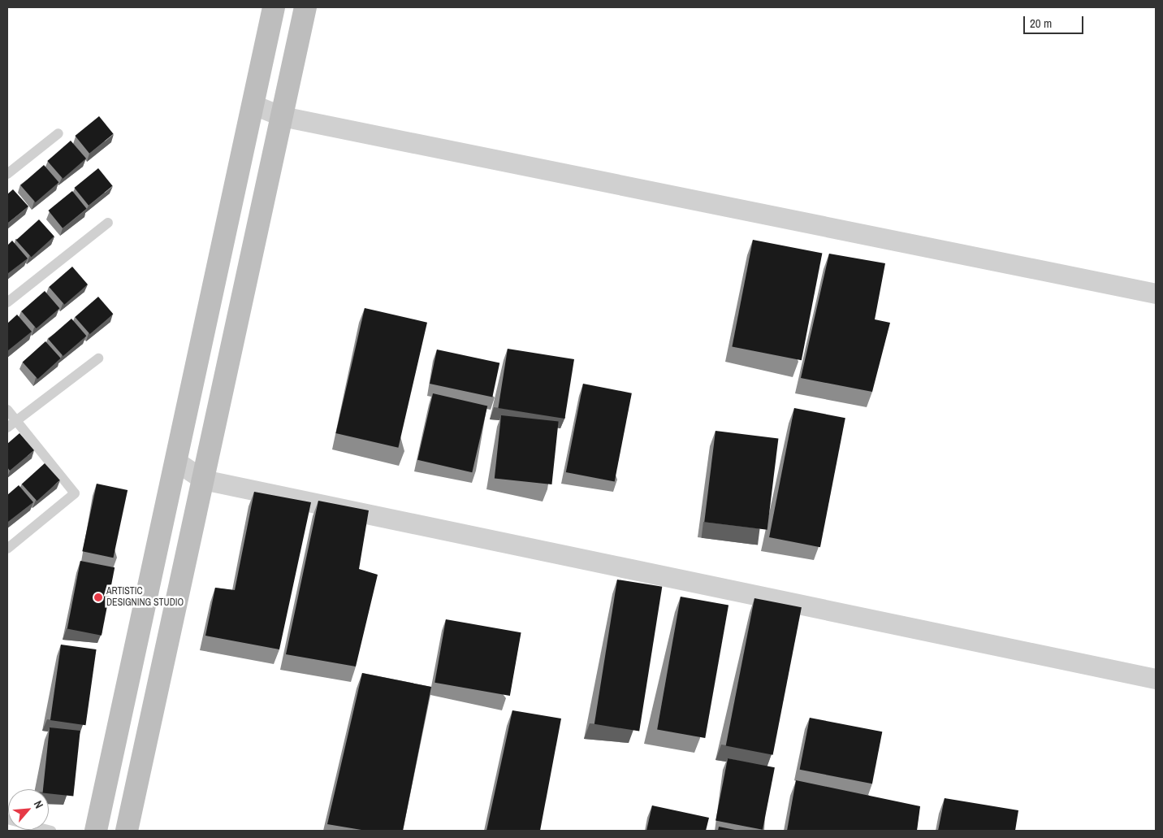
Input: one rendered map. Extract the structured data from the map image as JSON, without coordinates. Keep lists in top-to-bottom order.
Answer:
{
  "places": ["ARTISTIC DESIGNING STUDIO"],
  "scale_bar": "20 m",
  "north": "top right"
}
